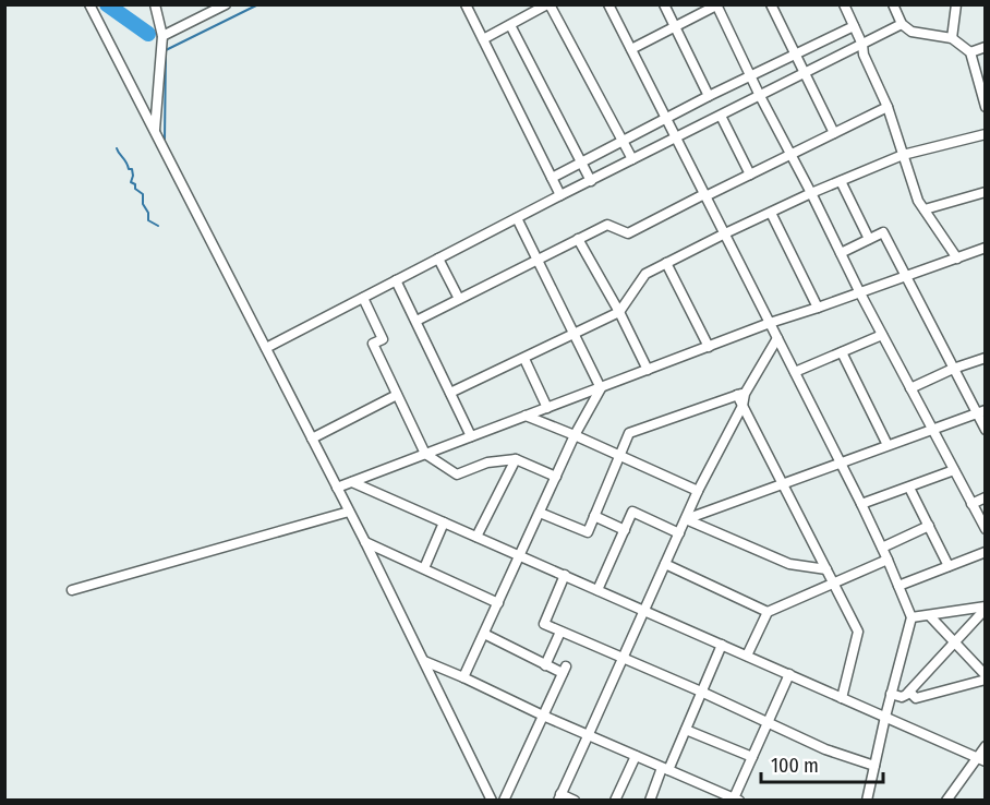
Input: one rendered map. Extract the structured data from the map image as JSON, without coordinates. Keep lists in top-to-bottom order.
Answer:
{
  "scale_bar": "100 m"
}
